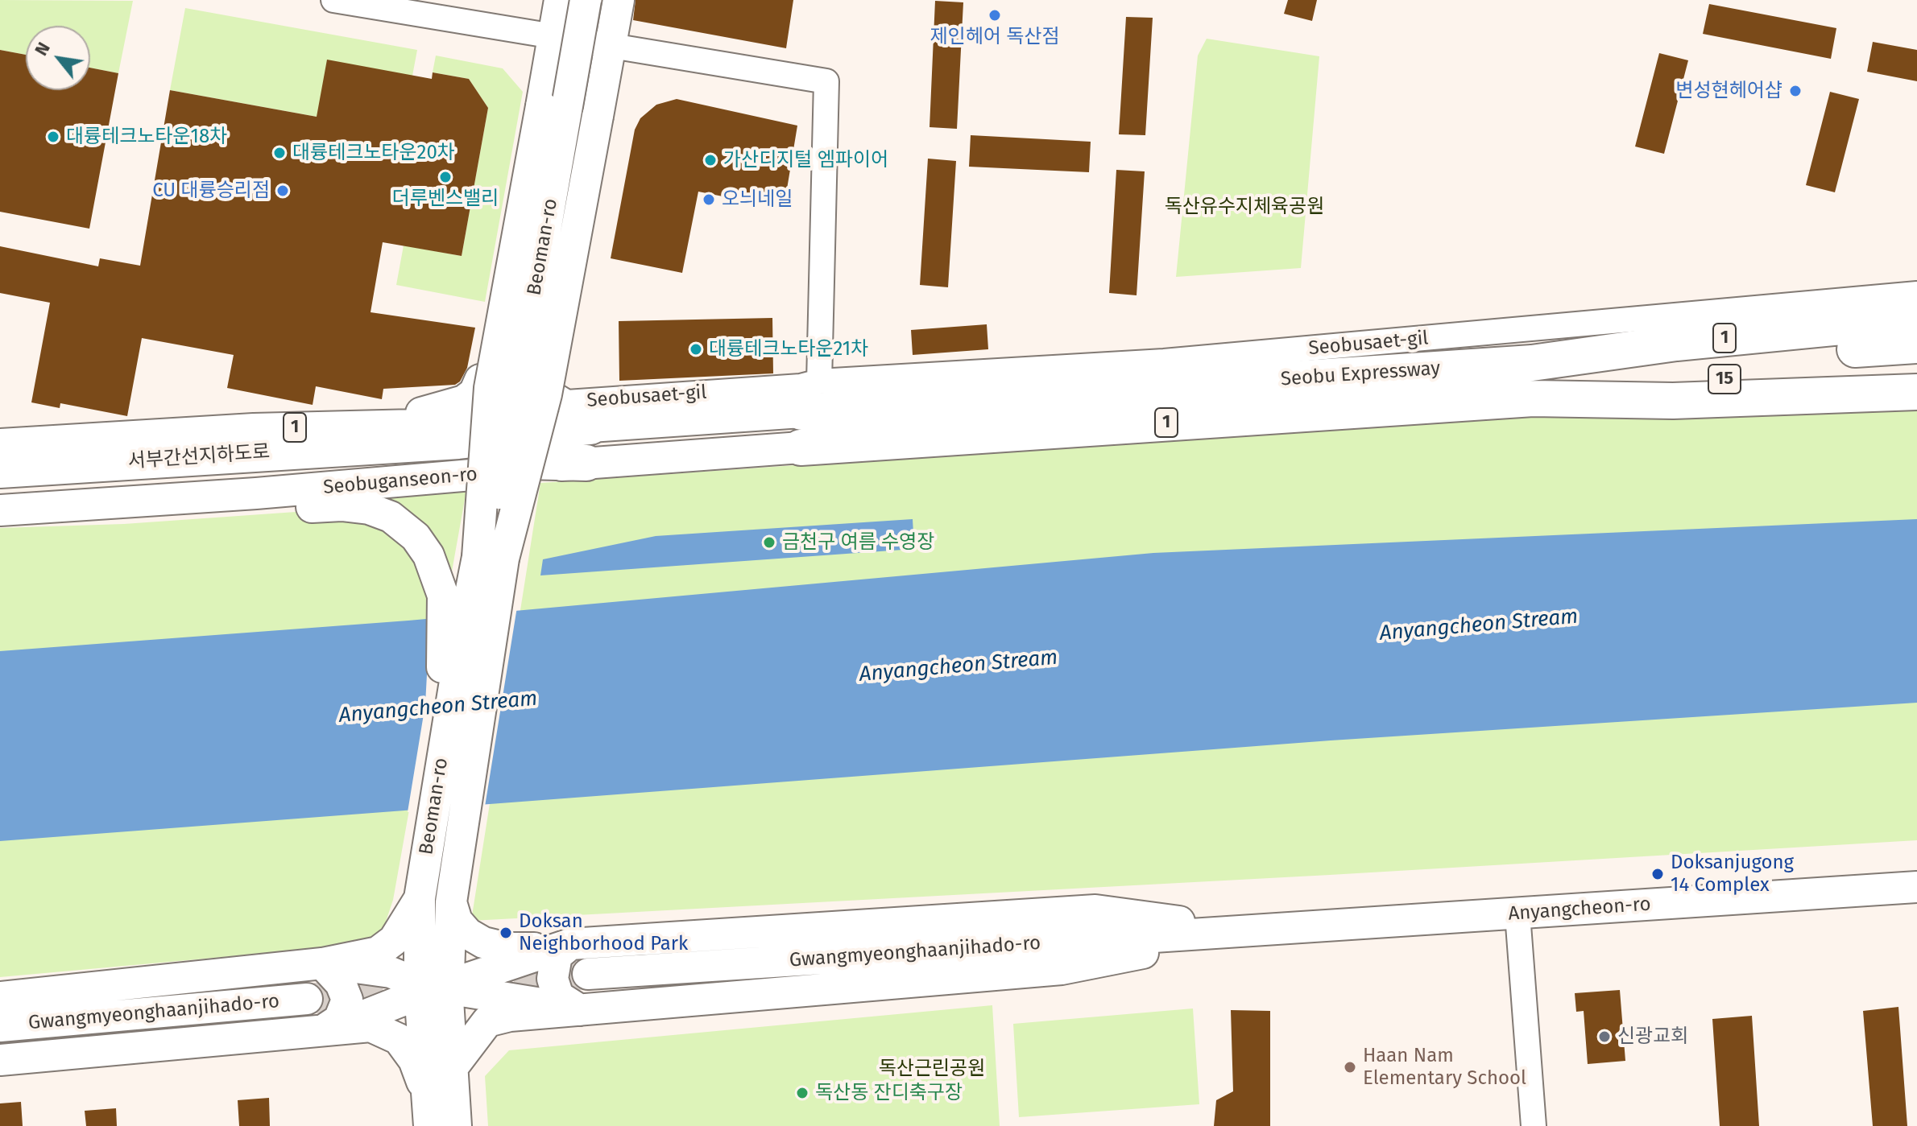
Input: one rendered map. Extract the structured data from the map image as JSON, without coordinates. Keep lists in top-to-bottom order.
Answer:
{
  "streets": {
    "highway": [
      "1",
      "Seobu Expressway",
      "15",
      "서부간선지하도로"
    ],
    "main road": [
      "Beoman-ro",
      "Seobuganseon-ro",
      "Anyangcheon-ro",
      "Gwangmyeonghaanjihado-ro"
    ],
    "street": ["Seobusaet-gil"]
  },
  "crossings": [
    ["1", "Seobu Expressway"],
    ["1", "서부간선지하도로"],
    ["Seobu Expressway", "15"],
    ["Seobu Expressway", "Seobuganseon-ro"],
    ["서부간선지하도로", "Seobuganseon-ro"],
    ["Anyangcheon-ro", "Gwangmyeonghaanjihado-ro"]
  ],
  "water": ["Anyangcheon Stream"],
  "parks": ["독산유수지체육공원", "독산근린공원"],
  "places": [
    "제인헤어 독산점",
    "변성현헤어샵",
    "대륭테크노타운18차",
    "대륭테크노타운20차",
    "가산디지털 엠파이어",
    "더루벤스밸리",
    "CU 대륭승리점",
    "오늬네일",
    "대륭테크노타운21차",
    "금천구 여름 수영장",
    "Doksanjugong 14 Complex",
    "Doksan Neighborhood Park",
    "신광교회",
    "Haan Nam Elementary School",
    "독산동 잔디축구장"
  ],
  "north": "top left"
}
